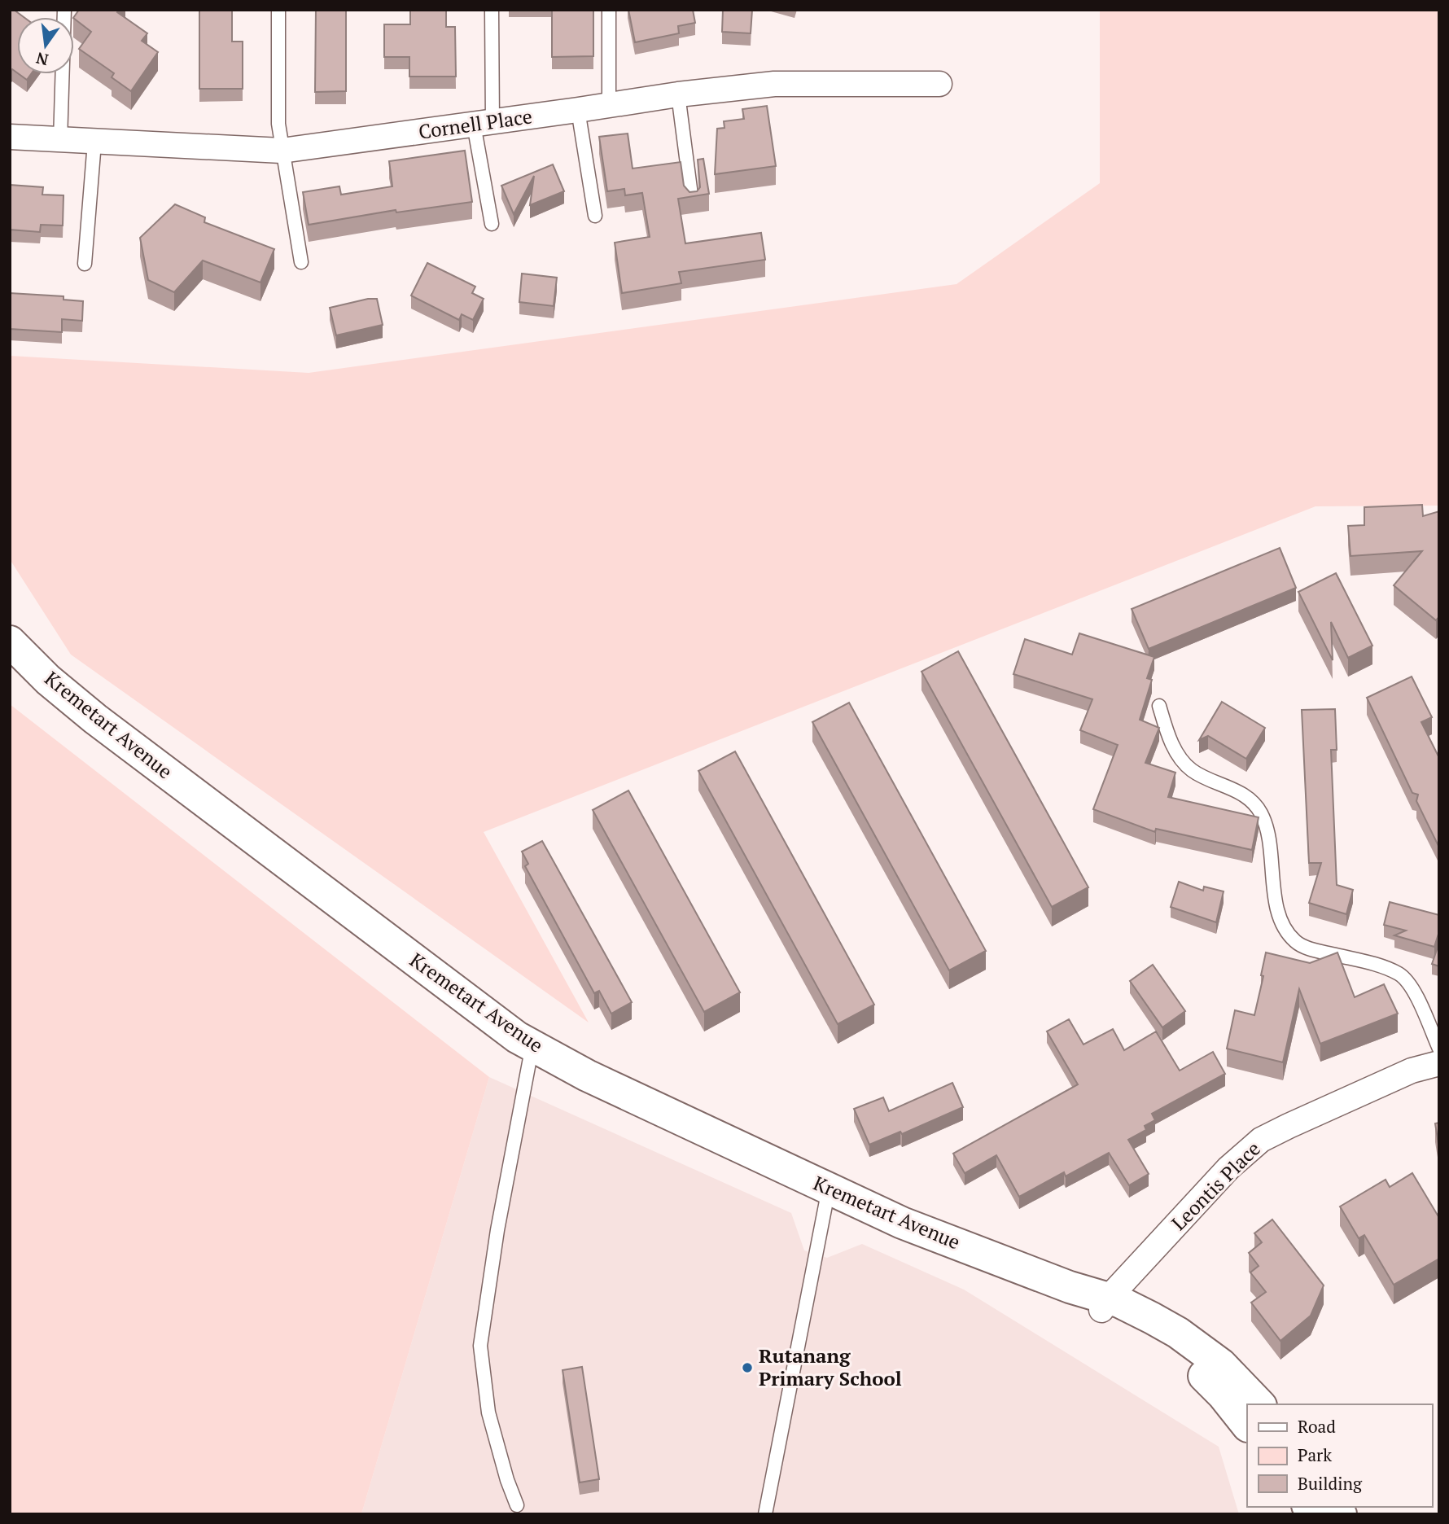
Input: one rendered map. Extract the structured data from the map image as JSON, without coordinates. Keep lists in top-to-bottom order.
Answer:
{
  "streets": {
    "street": ["Cornell Place", "Kremetart Avenue", "Leontis Place"]
  },
  "crossings": [
    ["Kremetart Avenue", "Leontis Place"]
  ],
  "places": ["Rutanang Primary School"],
  "legend": ["Road", "Park", "Building"],
  "north": "bottom"
}
